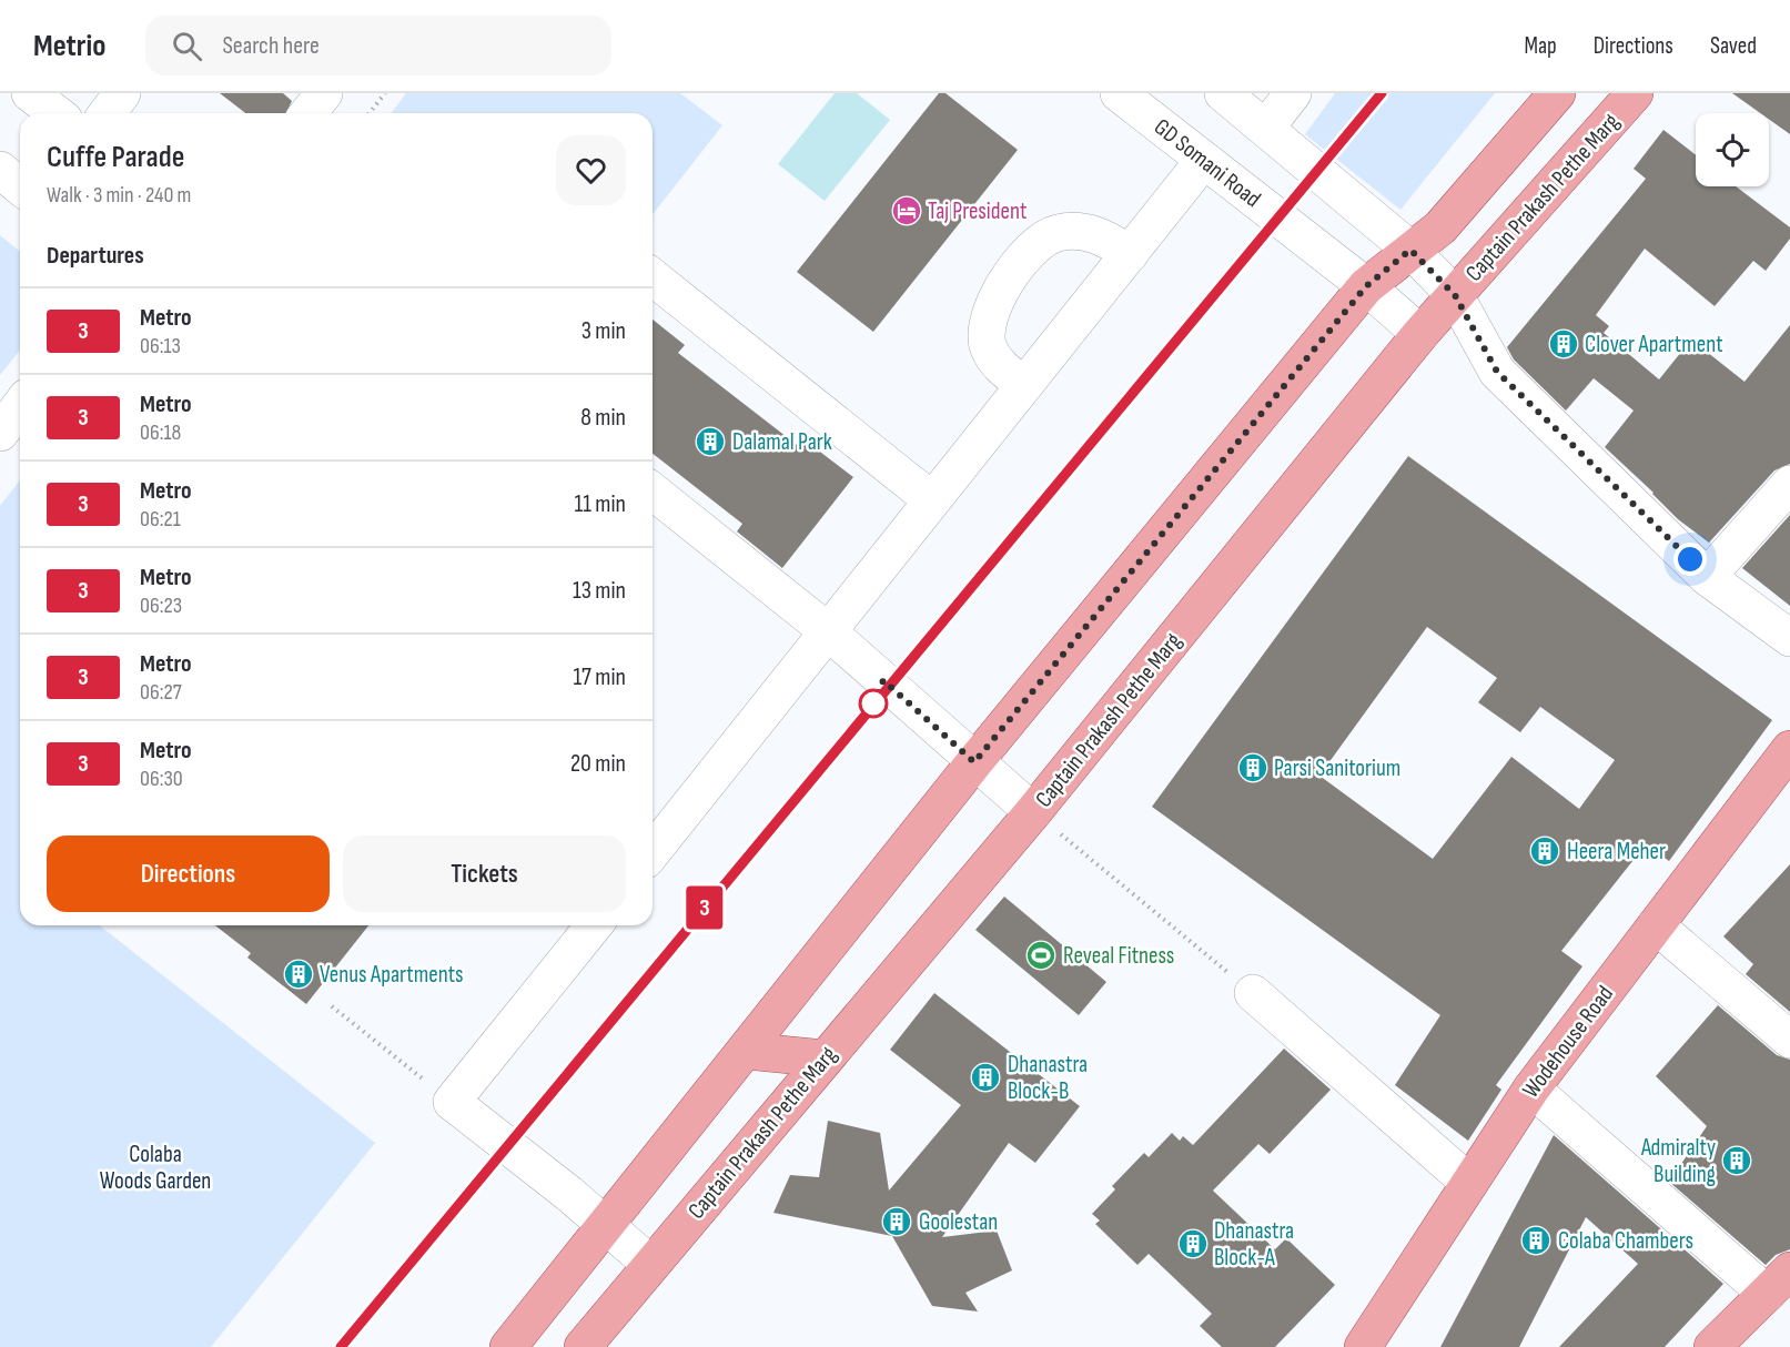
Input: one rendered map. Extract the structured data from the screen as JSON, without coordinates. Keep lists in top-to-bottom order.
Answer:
{
  "streets": {
    "main road": ["Captain Prakash Pethe Marg", "Wodehouse Road"],
    "street": ["GD Somani Road"]
  },
  "crossings": [
    ["GD Somani Road", "Captain Prakash Pethe Marg"]
  ],
  "parks": ["Colaba Woods Garden"],
  "places": {
    "hotel": ["Taj President"],
    "building": [
      "Clover Apartment",
      "Dalamal Park",
      "Parsi Sanitorium",
      "Heera Meher",
      "Venus Apartments",
      "Dhanastra Block-B",
      "Admiralty Building",
      "Goolestan",
      "Colaba Chambers",
      "Dhanastra Block-A"
    ],
    "sports": ["Reveal Fitness"]
  },
  "lines": ["metro line 3"],
  "page": {
    "header": "Metrio",
    "search": "Search here",
    "nav": ["Map", "Directions", "Saved"],
    "on_map": "3",
    "heading": [
      ["Cuffe Parade", "Walk · 3 min · 240 m"],
      "Departures"
    ],
    "list": [
      {
        "mark": "3",
        "name": "Metro",
        "note": "06:13",
        "value": "3 min"
      },
      {
        "mark": "3",
        "name": "Metro",
        "note": "06:18",
        "value": "8 min"
      },
      {
        "mark": "3",
        "name": "Metro",
        "note": "06:21",
        "value": "11 min"
      },
      {
        "mark": "3",
        "name": "Metro",
        "note": "06:23",
        "value": "13 min"
      },
      {
        "mark": "3",
        "name": "Metro",
        "note": "06:27",
        "value": "17 min"
      },
      {
        "mark": "3",
        "name": "Metro",
        "note": "06:30",
        "value": "20 min"
      }
    ],
    "buttons": ["Directions", "Tickets"]
  }
}
